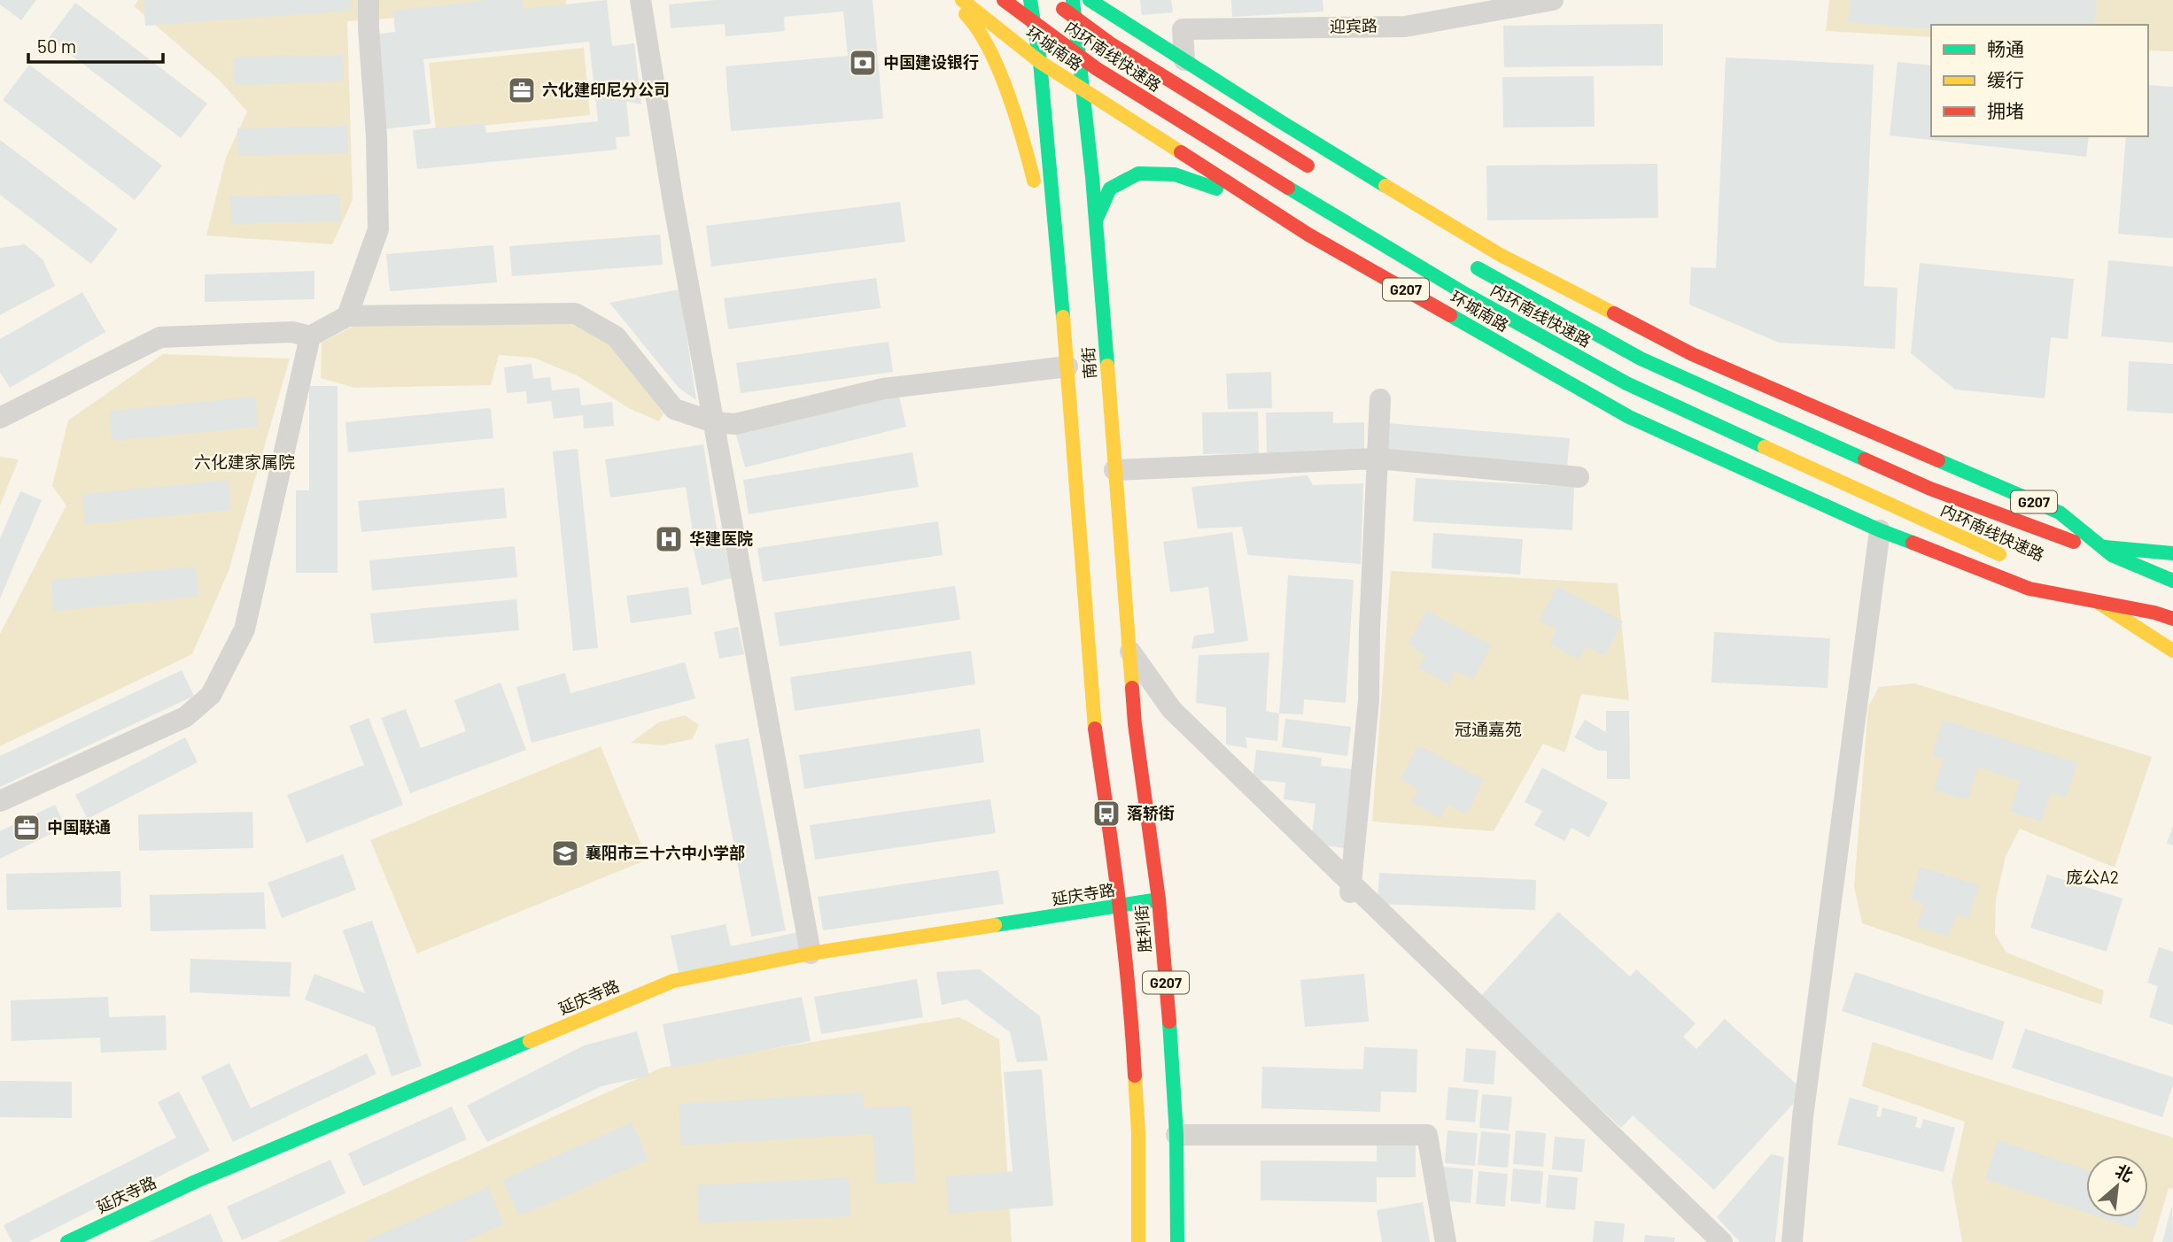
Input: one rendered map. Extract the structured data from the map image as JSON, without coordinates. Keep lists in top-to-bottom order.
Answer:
{
  "streets": {
    "main road": [
      "环城南路",
      "内环南线快速路",
      "G207",
      "南街",
      "延庆寺路",
      "胜利街"
    ],
    "street": ["迎宾路"]
  },
  "crossings": [
    ["迎宾路", "内环南线快速路"],
    ["环城南路", "内环南线快速路"],
    ["环城南路", "南街"],
    ["南街", "延庆寺路"],
    ["南街", "胜利街"],
    ["延庆寺路", "胜利街"]
  ],
  "districts": ["六化建家属院", "冠通嘉苑", "庞公A2"],
  "places": {
    "bank": ["中国建设银行"],
    "office": ["六化建印尼分公司", "中国联通"],
    "hospital": ["华建医院"],
    "bus stop": ["落轿街"],
    "school or university": ["襄阳市三十六中小学部"]
  },
  "legend": ["畅通", "缓行", "拥堵"],
  "scale_bar": "50 m",
  "north": "top right"
}
